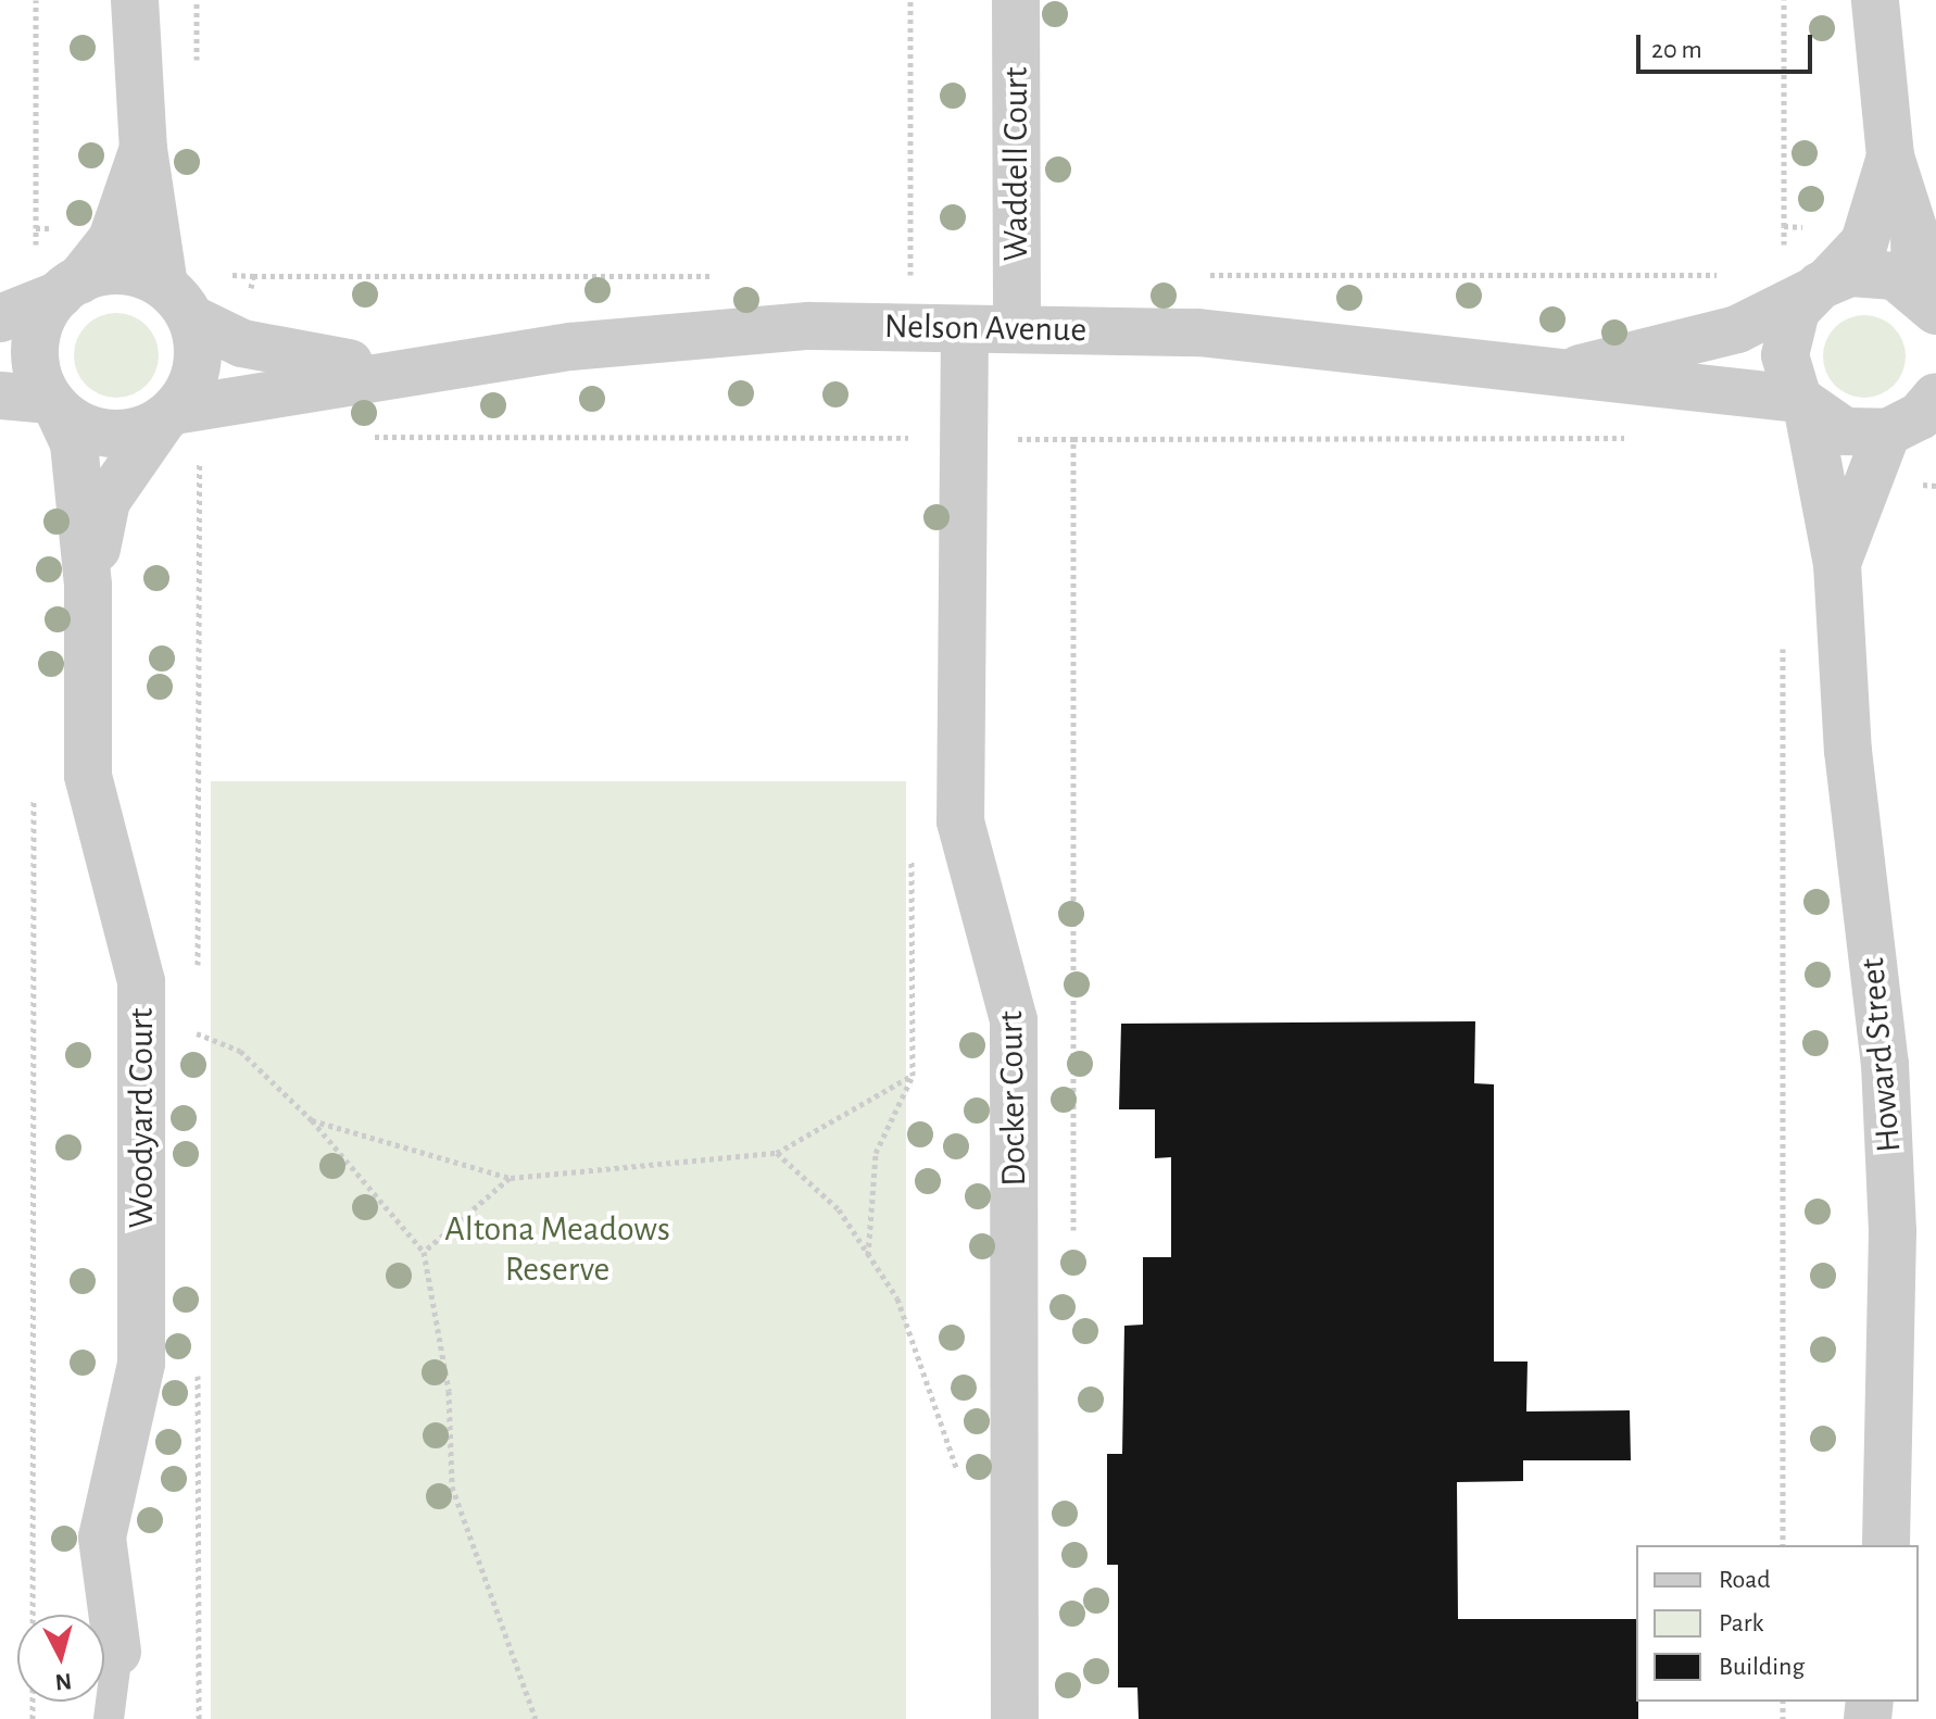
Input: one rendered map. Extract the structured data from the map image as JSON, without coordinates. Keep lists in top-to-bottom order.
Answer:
{
  "streets": {
    "street": [
      "Waddell Court",
      "Nelson Avenue",
      "Howard Street",
      "Docker Court",
      "Woodyard Court"
    ]
  },
  "crossings": [
    ["Waddell Court", "Nelson Avenue"],
    ["Nelson Avenue", "Howard Street"],
    ["Nelson Avenue", "Docker Court"],
    ["Nelson Avenue", "Woodyard Court"]
  ],
  "parks": ["Altona Meadows Reserve"],
  "legend": ["Road", "Park", "Building"],
  "scale_bar": "20 m",
  "north": "bottom"
}
